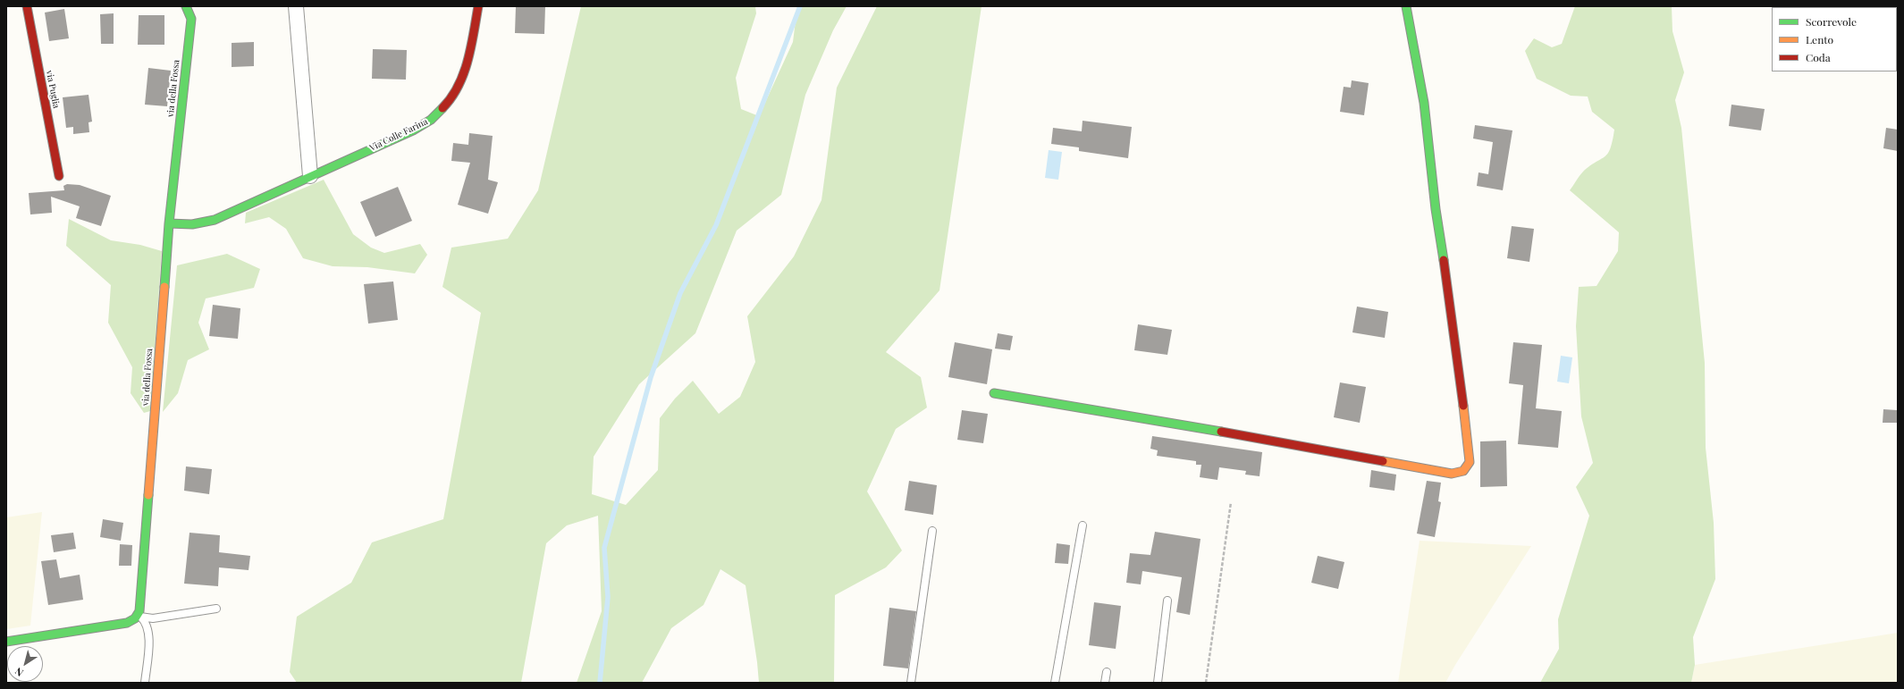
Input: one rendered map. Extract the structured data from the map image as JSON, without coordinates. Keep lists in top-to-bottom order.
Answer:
{
  "streets": {
    "street": ["via della Fossa", "via Puglia", "Via Colle Farina"]
  },
  "crossings": [
    ["via della Fossa", "Via Colle Farina"]
  ],
  "legend": ["Scorrevole", "Lento", "Coda"],
  "north": "bottom left"
}
